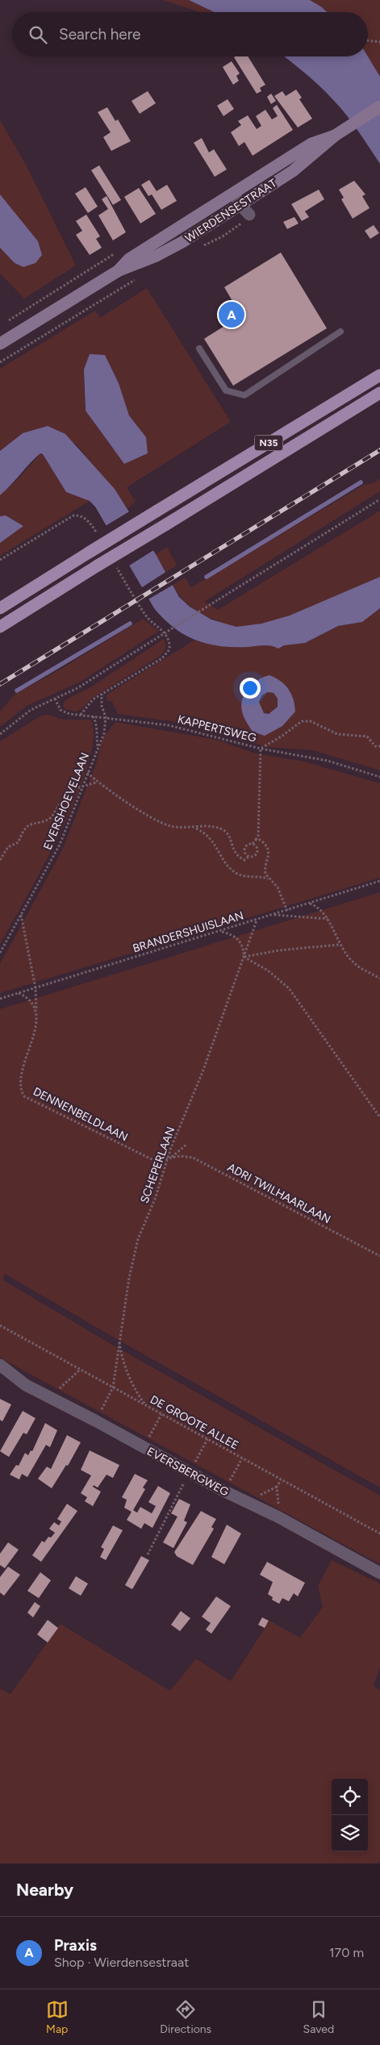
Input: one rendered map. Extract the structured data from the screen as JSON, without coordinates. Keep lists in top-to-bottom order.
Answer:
{
  "streets": {
    "main road": ["N35"],
    "street": ["WIERDENSESTRAAT", "EVERSBERGWEG"],
    "path": [
      "KAPPERTSWEG",
      "EVERSHOEVELAAN",
      "BRANDERSHUISLAAN",
      "DENNENBELDLAAN",
      "SCHEPERLAAN",
      "ADRI TWILHAARLAAN",
      "DE GROOTE ALLEE"
    ]
  },
  "crossings": [
    ["KAPPERTSWEG", "EVERSHOEVELAAN"],
    ["EVERSHOEVELAAN", "DENNENBELDLAAN"],
    ["BRANDERSHUISLAAN", "DENNENBELDLAAN"],
    ["BRANDERSHUISLAAN", "SCHEPERLAAN"],
    ["DENNENBELDLAAN", "SCHEPERLAAN"],
    ["DENNENBELDLAAN", "ADRI TWILHAARLAAN"],
    ["SCHEPERLAAN", "ADRI TWILHAARLAAN"],
    ["SCHEPERLAAN", "DE GROOTE ALLEE"],
    ["SCHEPERLAAN", "EVERSBERGWEG"]
  ],
  "page": {
    "search": "Search here",
    "pins": "A",
    "heading": "Nearby",
    "list": [
      {
        "mark": "A",
        "name": "Praxis",
        "note": "Shop · Wierdensestraat",
        "value": "170 m"
      }
    ],
    "nav": ["Map", "Directions", "Saved"]
  }
}
